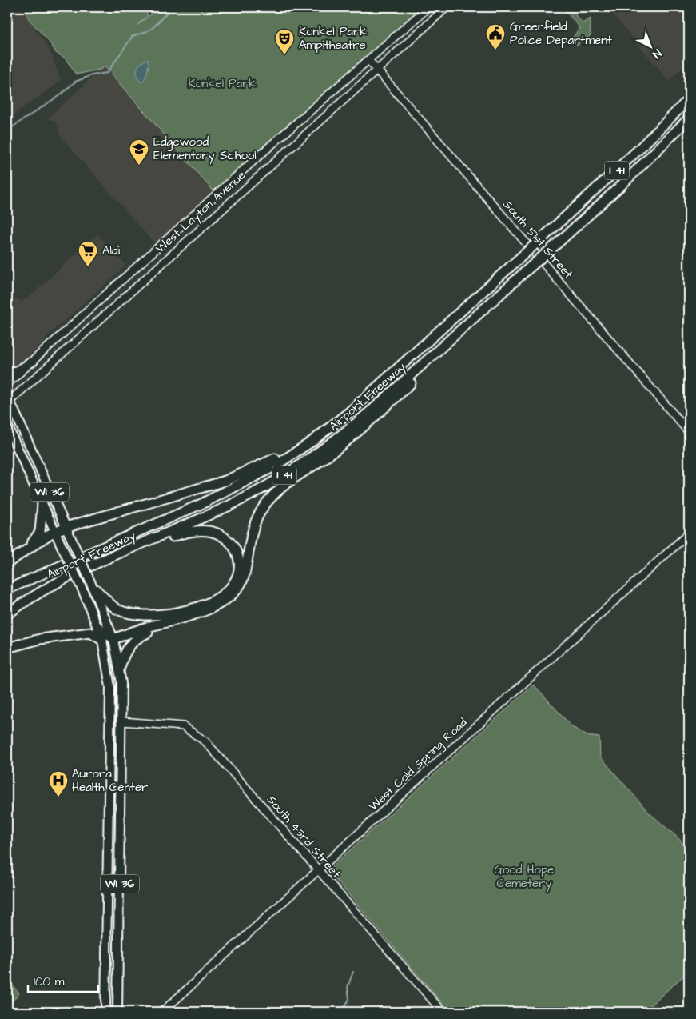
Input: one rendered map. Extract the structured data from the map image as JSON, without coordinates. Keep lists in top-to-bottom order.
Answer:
{
  "streets": {
    "highway": ["I 41", "Airport Freeway"],
    "main road": [
      "West Layton Avenue",
      "South 51st Street",
      "WI 36",
      "West Cold Spring Road",
      "South 43rd Street"
    ]
  },
  "crossings": [
    ["West Layton Avenue", "South 51st Street"],
    ["West Layton Avenue", "WI 36"],
    ["WI 36", "South 43rd Street"],
    ["West Cold Spring Road", "South 43rd Street"]
  ],
  "parks": ["Konkel Park", "Good Hope Cemetery"],
  "places": {
    "public building": ["Greenfield Police Department"],
    "theatre": ["Konkel Park Ampitheatre"],
    "school or university": ["Edgewood Elementary School"],
    "supermarket": ["Aldi"],
    "hospital": ["Aurora Health Center"]
  },
  "scale_bar": "100 m",
  "north": "bottom right"
}
